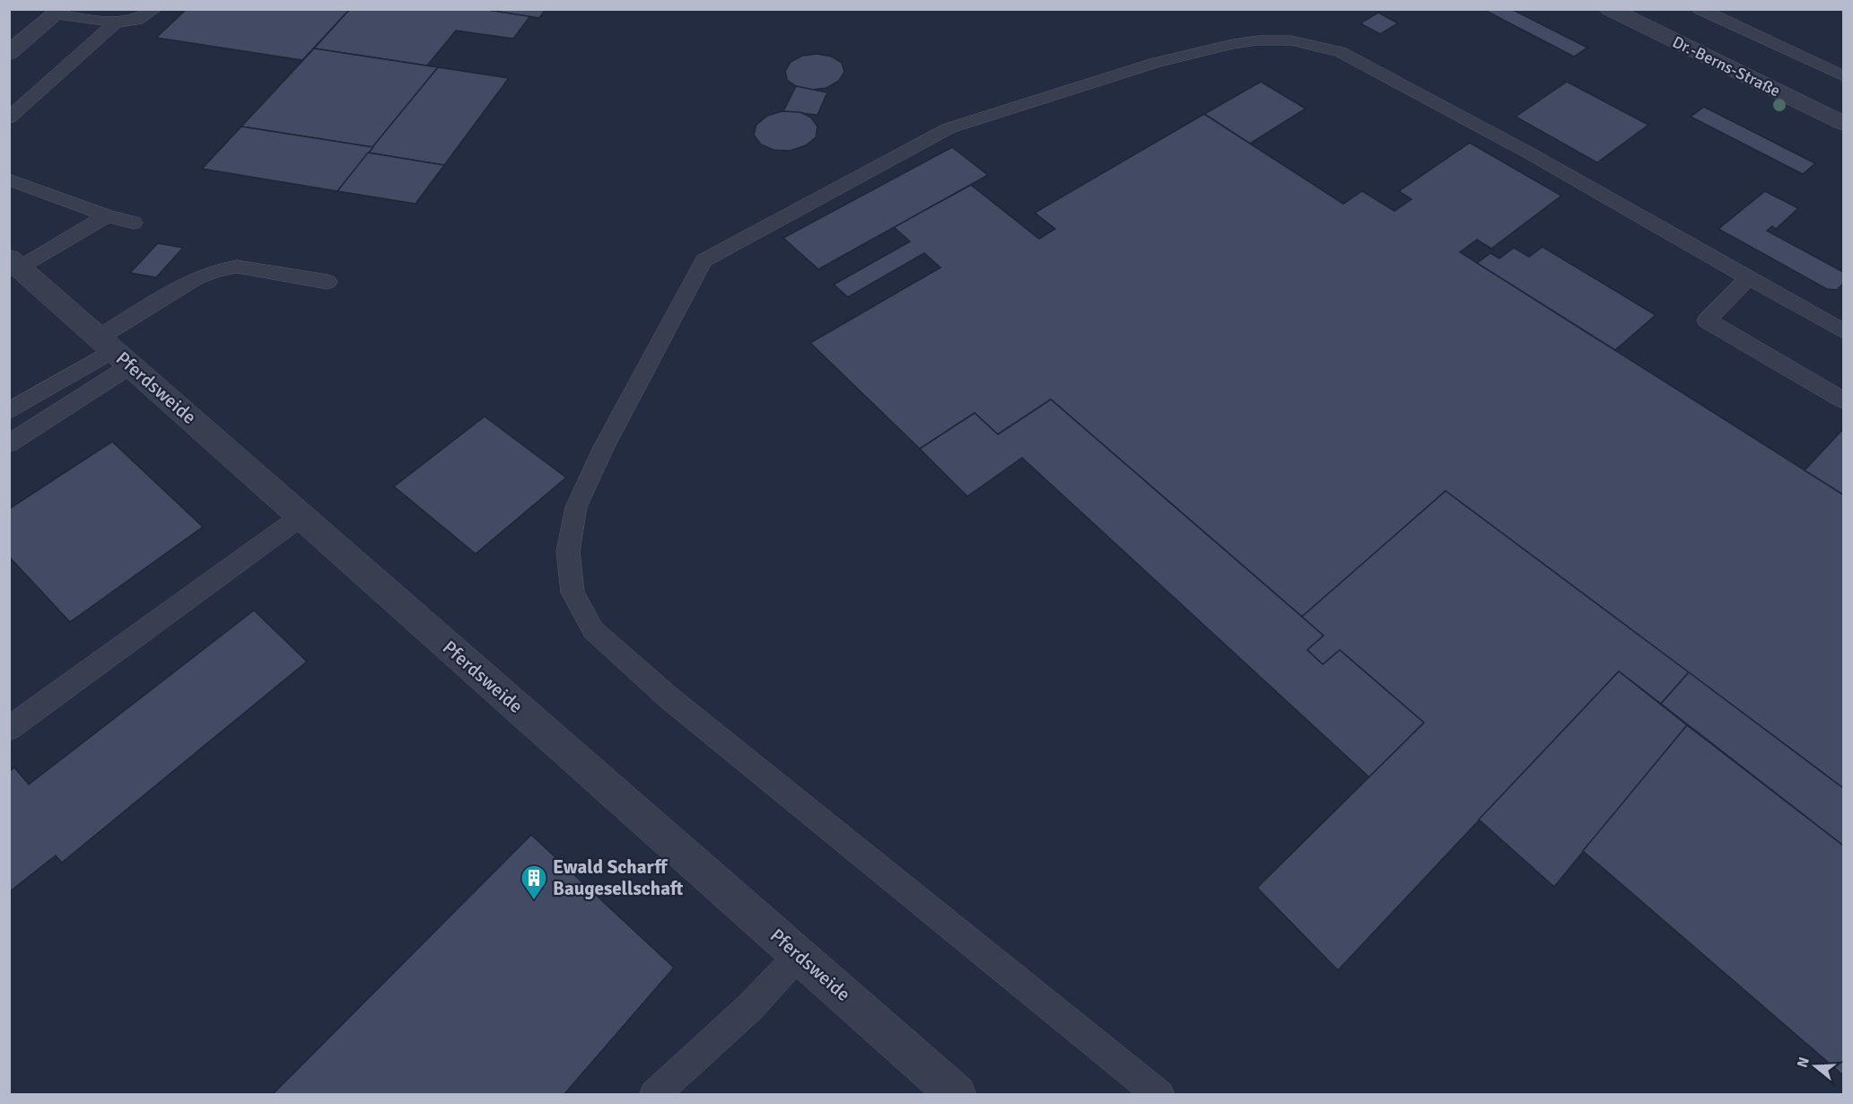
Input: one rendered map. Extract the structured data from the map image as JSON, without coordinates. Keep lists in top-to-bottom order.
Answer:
{
  "streets": {
    "street": ["Dr.-Berns-Straße", "Pferdsweide"]
  },
  "places": {
    "building": ["Ewald Scharff Baugesellschaft"]
  },
  "north": "left"
}
